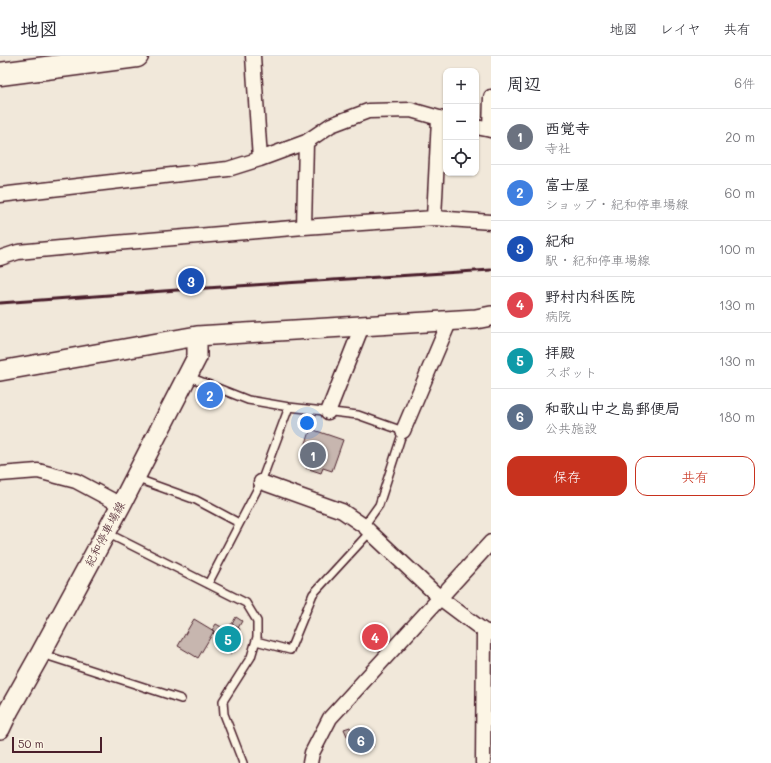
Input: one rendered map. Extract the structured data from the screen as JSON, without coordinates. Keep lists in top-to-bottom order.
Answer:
{
  "streets": {
    "street": ["紀和停車場線"]
  },
  "scale_bar": "50 m",
  "page": {
    "header": "地図",
    "nav": ["地図", "レイヤ", "共有"],
    "heading": ["周辺", "6件"],
    "map_buttons": ["+", "−"],
    "list": [
      {
        "mark": "1",
        "name": "西覚寺",
        "note": "寺社",
        "value": "20 m"
      },
      {
        "mark": "2",
        "name": "富士屋",
        "note": "ショップ · 紀和停車場線",
        "value": "60 m"
      },
      {
        "mark": "3",
        "name": "紀和",
        "note": "駅 · 紀和停車場線",
        "value": "100 m"
      },
      {
        "mark": "4",
        "name": "野村内科医院",
        "note": "病院",
        "value": "130 m"
      },
      {
        "mark": "5",
        "name": "拝殿",
        "note": "スポット",
        "value": "130 m"
      },
      {
        "mark": "6",
        "name": "和歌山中之島郵便局",
        "note": "公共施設",
        "value": "180 m"
      }
    ],
    "pins": [
      "3",
      "2",
      "1",
      "4",
      "5",
      "6"
    ],
    "buttons": ["保存", "共有"],
    "scale": "50 m"
  }
}
